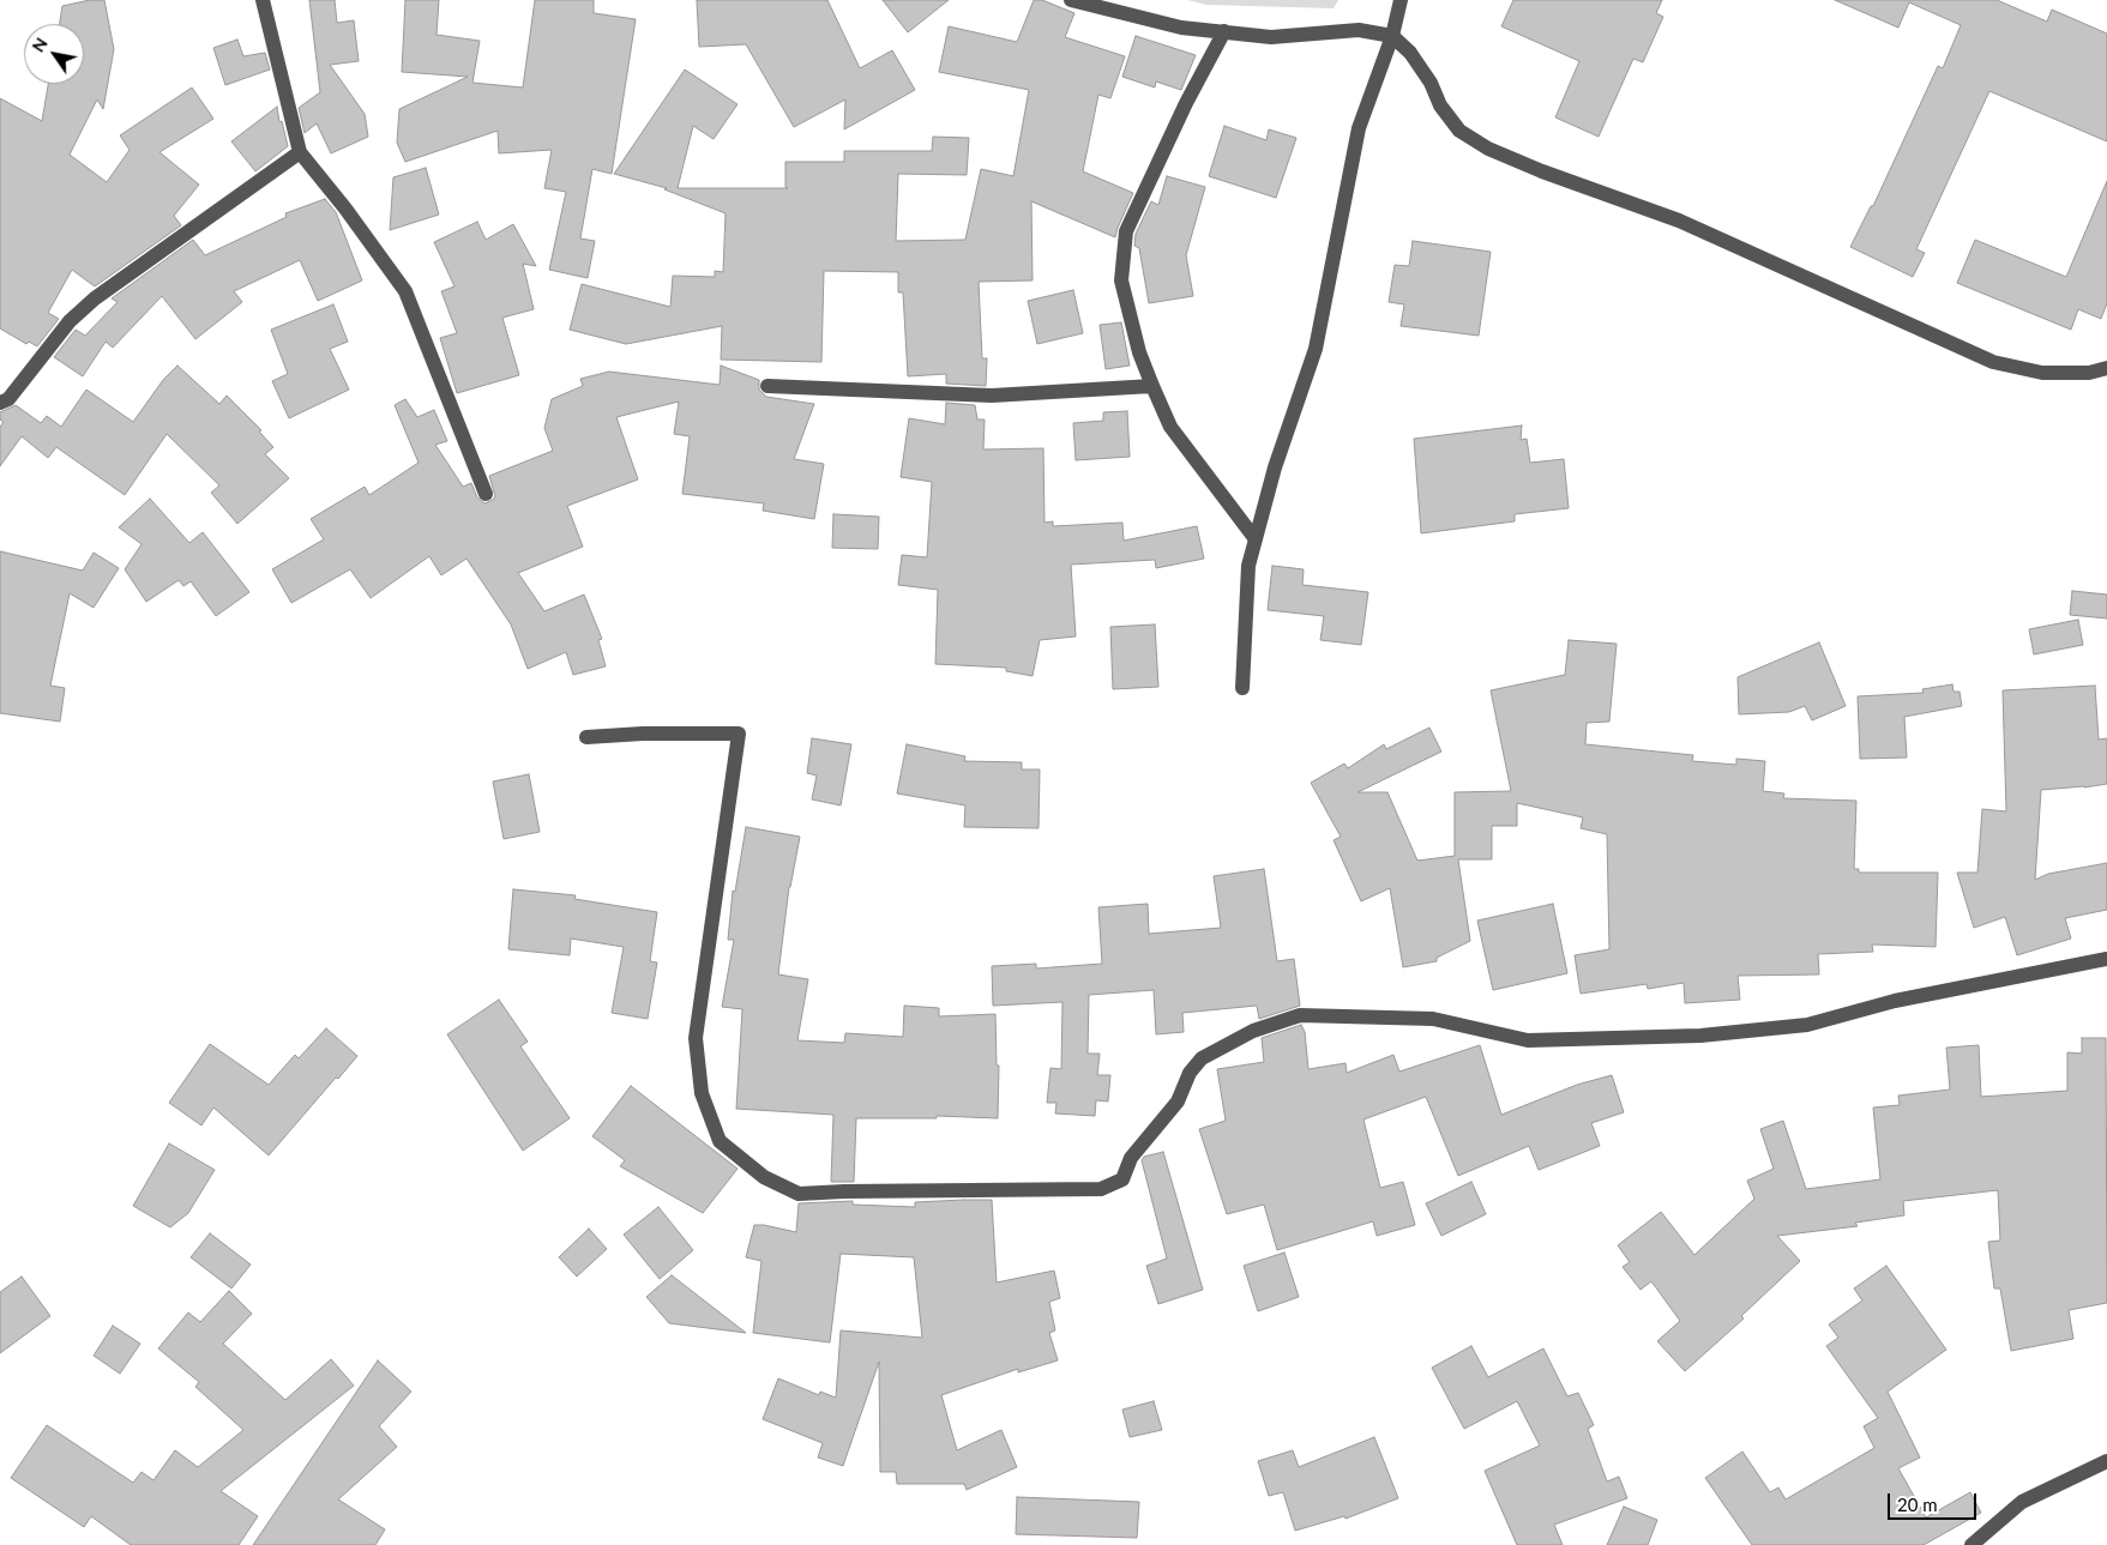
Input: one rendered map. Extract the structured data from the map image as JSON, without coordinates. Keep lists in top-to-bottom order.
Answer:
{
  "scale_bar": "20 m",
  "north": "top left"
}
